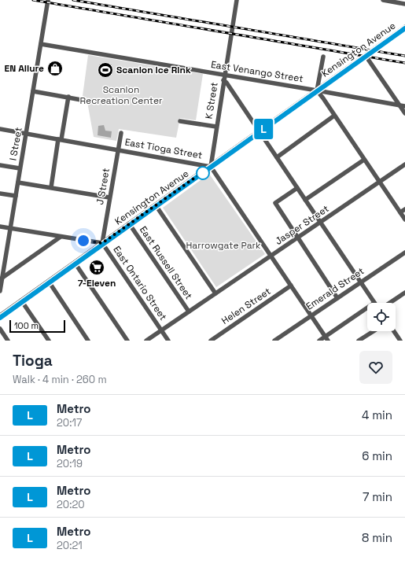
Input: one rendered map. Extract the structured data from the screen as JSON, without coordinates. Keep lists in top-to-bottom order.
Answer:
{
  "streets": {
    "street": [
      "Kensington Avenue",
      "East Venango Street",
      "K Street",
      "I Street",
      "East Tioga Street",
      "J Street",
      "Jasper Street",
      "East Russell Street",
      "East Ontario Street",
      "Emerald Street",
      "Helen Street"
    ]
  },
  "crossings": [
    ["Kensington Avenue", "East Venango Street"],
    ["Kensington Avenue", "K Street"],
    ["Kensington Avenue", "East Tioga Street"],
    ["Kensington Avenue", "J Street"],
    ["Kensington Avenue", "East Russell Street"],
    ["Kensington Avenue", "East Ontario Street"],
    ["East Venango Street", "K Street"],
    ["East Venango Street", "I Street"],
    ["K Street", "East Tioga Street"],
    ["I Street", "East Tioga Street"],
    ["I Street", "East Ontario Street"],
    ["East Tioga Street", "J Street"],
    ["East Tioga Street", "Jasper Street"],
    ["East Tioga Street", "Emerald Street"],
    ["East Tioga Street", "Helen Street"],
    ["J Street", "East Ontario Street"],
    ["Jasper Street", "East Russell Street"],
    ["Jasper Street", "East Ontario Street"]
  ],
  "parks": ["Scanlon Recreation Center", "Harrowgate Park"],
  "places": {
    "shop": ["EN Allure"],
    "sports": ["Scanlon Ice Rink"],
    "supermarket": ["7-Eleven"]
  },
  "lines": ["metro line L"],
  "scale_bar": "100 m",
  "page": {
    "on_map": "L",
    "scale": "100 m",
    "heading": ["Tioga", "Walk · 4 min · 260 m"],
    "list": [
      {
        "mark": "L",
        "name": "Metro",
        "note": "20:17",
        "value": "4 min"
      },
      {
        "mark": "L",
        "name": "Metro",
        "note": "20:19",
        "value": "6 min"
      },
      {
        "mark": "L",
        "name": "Metro",
        "note": "20:20",
        "value": "7 min"
      },
      {
        "mark": "L",
        "name": "Metro",
        "note": "20:21",
        "value": "8 min"
      }
    ]
  }
}
